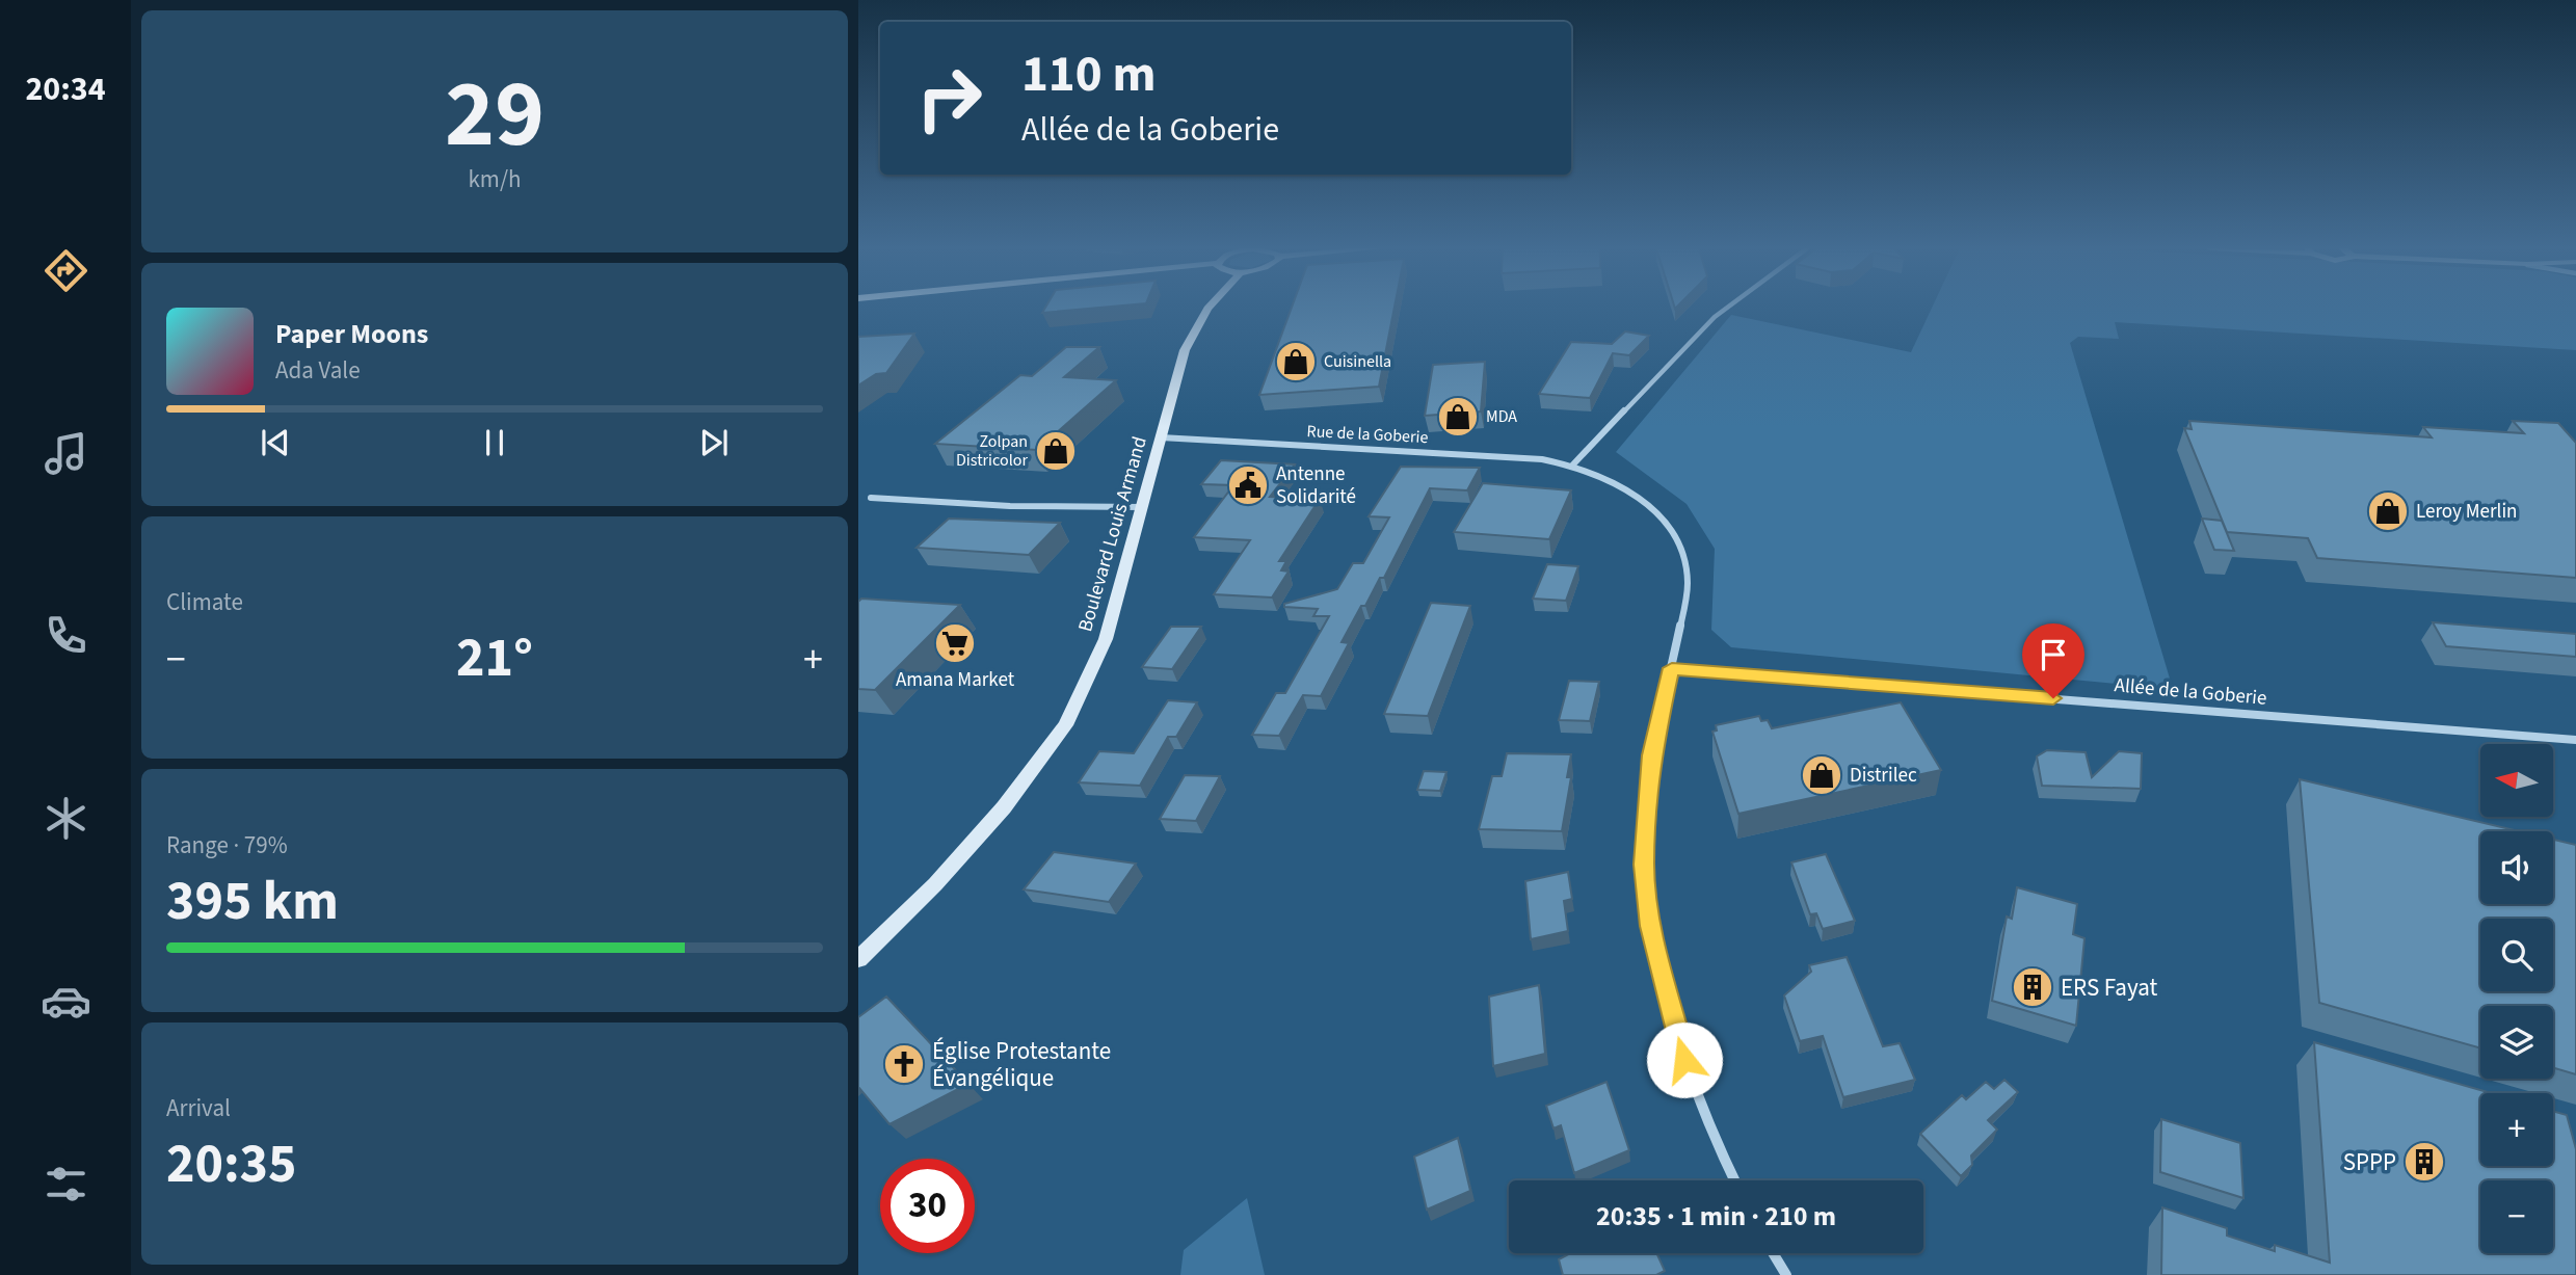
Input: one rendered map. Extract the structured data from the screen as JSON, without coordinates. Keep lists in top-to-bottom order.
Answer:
{
  "streets": {
    "main road": ["Boulevard Louis Armand"],
    "street": ["Rue de la Goberie", "Allée de la Goberie"]
  },
  "crossings": [
    ["Rue de la Goberie", "Boulevard Louis Armand"],
    ["Rue de la Goberie", "Allée de la Goberie"]
  ],
  "places": {
    "shop": [
      "Cuisinella",
      "MDA",
      "Zolpan Districolor",
      "Leroy Merlin",
      "Distrilec"
    ],
    "public building": ["Antenne Solidarité"],
    "supermarket": ["Amana Market"],
    "building": ["ERS Fayat", "SPPP"],
    "church": ["Église Protestante Évangélique"]
  },
  "north": "left",
  "page": {
    "tabs": "20:34",
    "tile": [
      ["29", "km/h"],
      "Climate",
      ["Range · 79%", "395 km"],
      ["Arrival", "20:35"]
    ],
    "turn": ["110 m", "Allée de la Goberie"],
    "song": ["Paper Moons", "Ada Vale"],
    "heat": ["−", "21°", "+"],
    "map_buttons": ["+", "−"],
    "limit": "30",
    "trip": "20:35 · 1 min · 210 m"
  }
}
